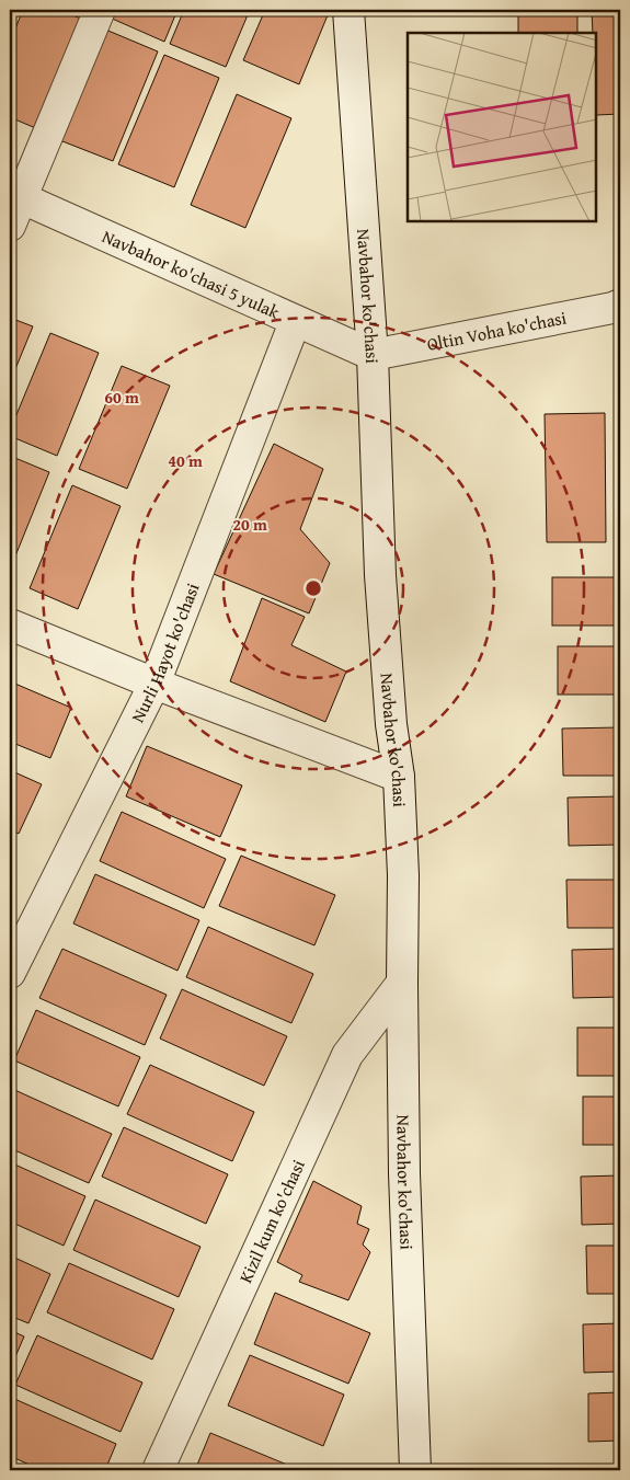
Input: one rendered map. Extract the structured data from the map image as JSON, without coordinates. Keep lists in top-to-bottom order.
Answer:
{
  "streets": {
    "street": [
      "Navbahor ko'chasi 5 yulak",
      "Navbahor ko'chasi",
      "Oltin Voha ko'chasi",
      "Nurli Hayot ko'chasi",
      "Kizil kum ko'chasi"
    ]
  },
  "crossings": [
    ["Navbahor ko'chasi 5 yulak", "Navbahor ko'chasi"],
    ["Navbahor ko'chasi 5 yulak", "Oltin Voha ko'chasi"],
    ["Navbahor ko'chasi 5 yulak", "Nurli Hayot ko'chasi"],
    ["Navbahor ko'chasi", "Oltin Voha ko'chasi"],
    ["Navbahor ko'chasi", "Kizil kum ko'chasi"]
  ],
  "rings": ["60 m", "40 m", "20 m"]
}
